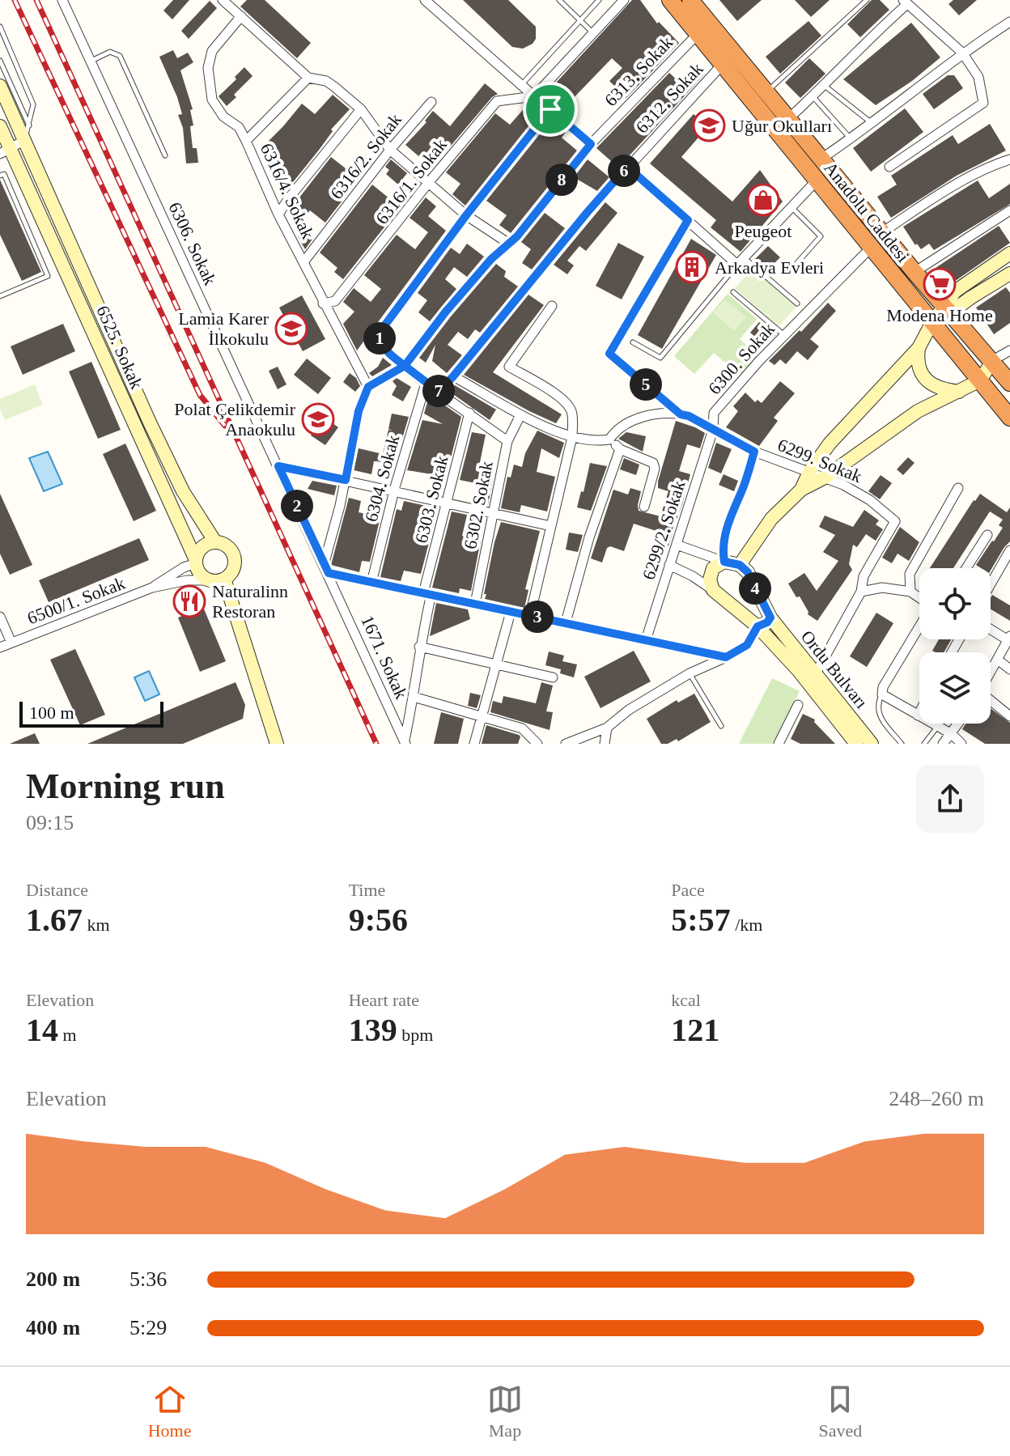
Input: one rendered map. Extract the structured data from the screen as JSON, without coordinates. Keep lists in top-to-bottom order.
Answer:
{
  "streets": {
    "highway": ["Anadolu Caddesi"],
    "street": [
      "6313. Sokak",
      "6312. Sokak",
      "6316/2. Sokak",
      "6316/1. Sokak",
      "6316/4. Sokak",
      "6306. Sokak",
      "6525. Sokak",
      "6300. Sokak",
      "6299. Sokak",
      "6304. Sokak",
      "6303. Sokak",
      "6302. Sokak",
      "6299/2. Sokak",
      "6500/1. Sokak",
      "1671. Sokak",
      "Ordu Bulvarı"
    ]
  },
  "crossings": [
    ["6313. Sokak", "6316/4. Sokak"],
    ["6313. Sokak", "Anadolu Caddesi"],
    ["6312. Sokak", "Anadolu Caddesi"],
    ["6316/2. Sokak", "6316/4. Sokak"],
    ["6316/1. Sokak", "6316/4. Sokak"],
    ["Anadolu Caddesi", "6300. Sokak"],
    ["6306. Sokak", "1671. Sokak"],
    ["6300. Sokak", "6299. Sokak"],
    ["6300. Sokak", "6299/2. Sokak"],
    ["6299. Sokak", "6299/2. Sokak"],
    ["6299. Sokak", "Ordu Bulvarı"],
    ["6303. Sokak", "1671. Sokak"],
    ["6299/2. Sokak", "Ordu Bulvarı"]
  ],
  "places": {
    "school or university": ["Uğur Okulları", "Lamia Karer İlkokulu", "Polat Çelikdemir Anaokulu"],
    "shop": ["Peugeot"],
    "building": ["Arkadya Evleri"],
    "supermarket": ["Modena Home"],
    "restaurant": ["Naturalinn Restoran"]
  },
  "scale_bar": "100 m",
  "page": {
    "pins": [
      "6",
      "8",
      "1",
      "5",
      "7",
      "2",
      "4",
      "3"
    ],
    "scale": "100 m",
    "heading": ["Morning run", "09:15"],
    "stats": [
      ["Distance", "1.67 km"],
      ["Time", "9:56"],
      ["Pace", "5:57 /km"],
      ["Elevation", "14 m"],
      ["Heart rate", "139 bpm"],
      ["kcal", "121"]
    ],
    "chart": ["Elevation", "248–260 m"],
    "list": [
      {
        "name": "200 m",
        "note": "5:36"
      },
      {
        "name": "400 m",
        "note": "5:29"
      }
    ],
    "tabs": ["Home", "Map", "Saved"]
  }
}
